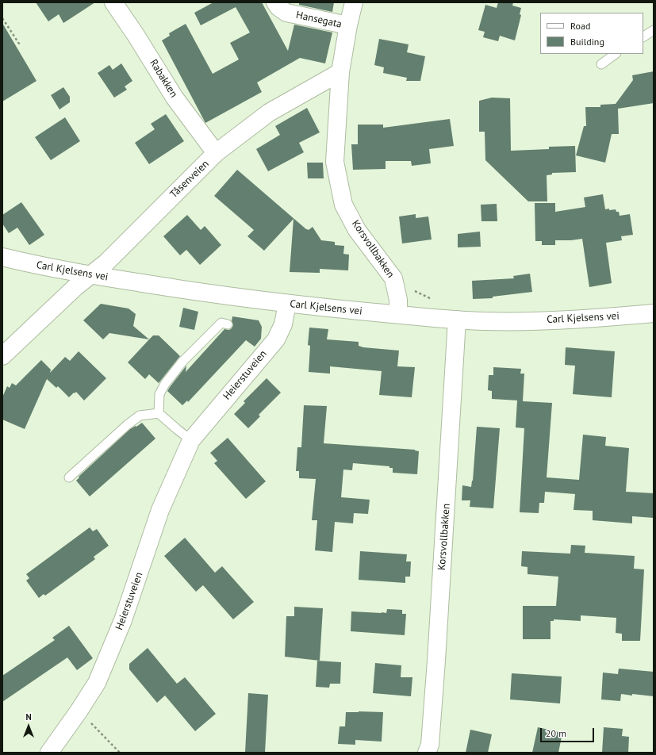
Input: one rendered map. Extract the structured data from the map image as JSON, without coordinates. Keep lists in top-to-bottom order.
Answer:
{
  "streets": {
    "street": [
      "Hansegata",
      "Rabakken",
      "Tåsenveien",
      "Korsvollbakken",
      "Carl Kjelsens vei",
      "Heierstuveien"
    ]
  },
  "crossings": [
    ["Rabakken", "Tåsenveien"],
    ["Tåsenveien", "Korsvollbakken"],
    ["Tåsenveien", "Carl Kjelsens vei"],
    ["Korsvollbakken", "Carl Kjelsens vei"],
    ["Carl Kjelsens vei", "Heierstuveien"]
  ],
  "legend": ["Road", "Building"],
  "scale_bar": "20 m",
  "north": "top"
}
